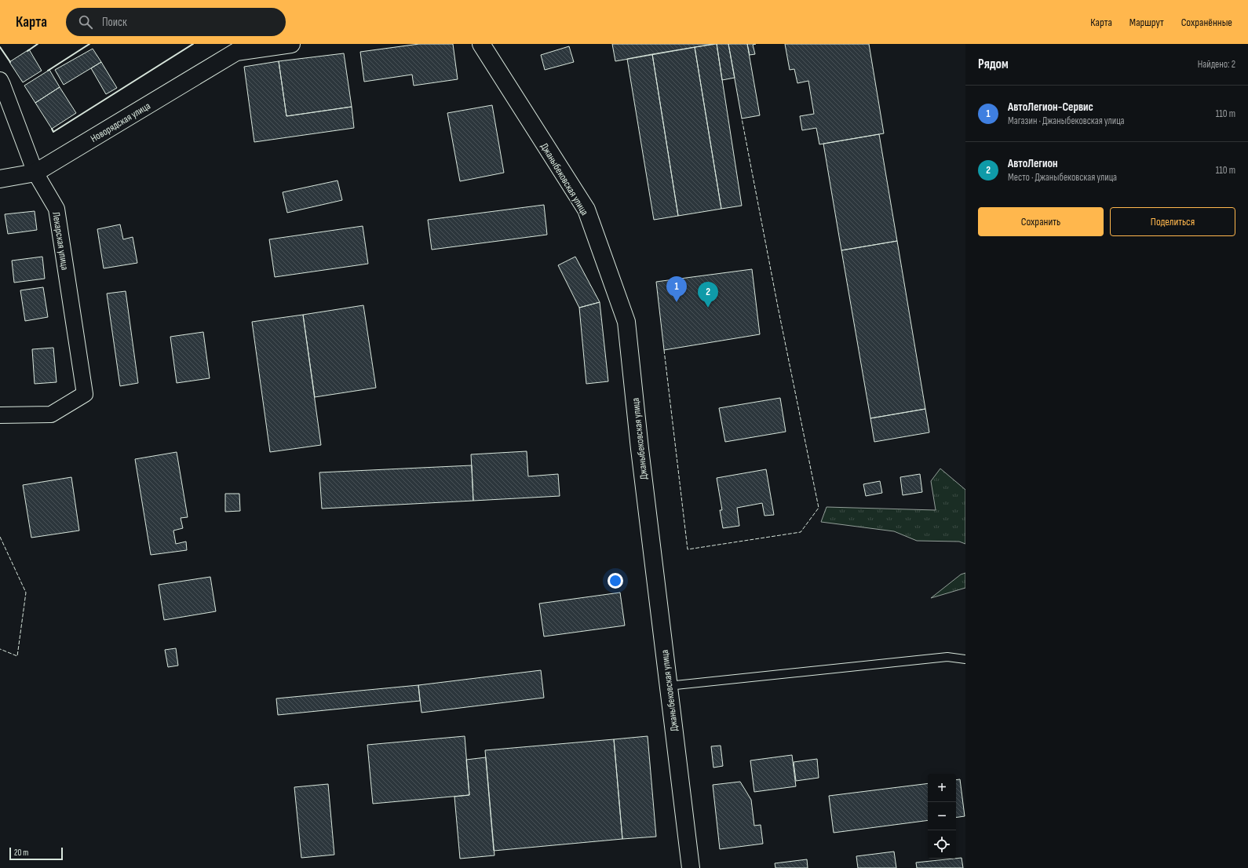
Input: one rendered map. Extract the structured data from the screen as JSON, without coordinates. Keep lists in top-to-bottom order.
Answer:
{
  "streets": {
    "main road": ["Новорядская улица", "Джаныбековская улица"],
    "street": ["Лекарская улица"]
  },
  "crossings": [
    ["Новорядская улица", "Лекарская улица"]
  ],
  "scale_bar": "20 m",
  "page": {
    "header": "Карта",
    "search": "Поиск",
    "nav": ["Карта", "Маршрут", "Сохранённые"],
    "heading": ["Рядом", "Найдено: 2"],
    "list": [
      {
        "mark": "1",
        "name": "АвтоЛегион-Сервис",
        "note": "Магазин · Джаныбековская улица",
        "value": "110 m"
      },
      {
        "mark": "2",
        "name": "АвтоЛегион",
        "note": "Место · Джаныбековская улица",
        "value": "110 m"
      }
    ],
    "buttons": ["Сохранить", "Поделиться"],
    "pins": ["1", "2"],
    "map_buttons": ["+", "−"],
    "scale": "20 m"
  }
}
